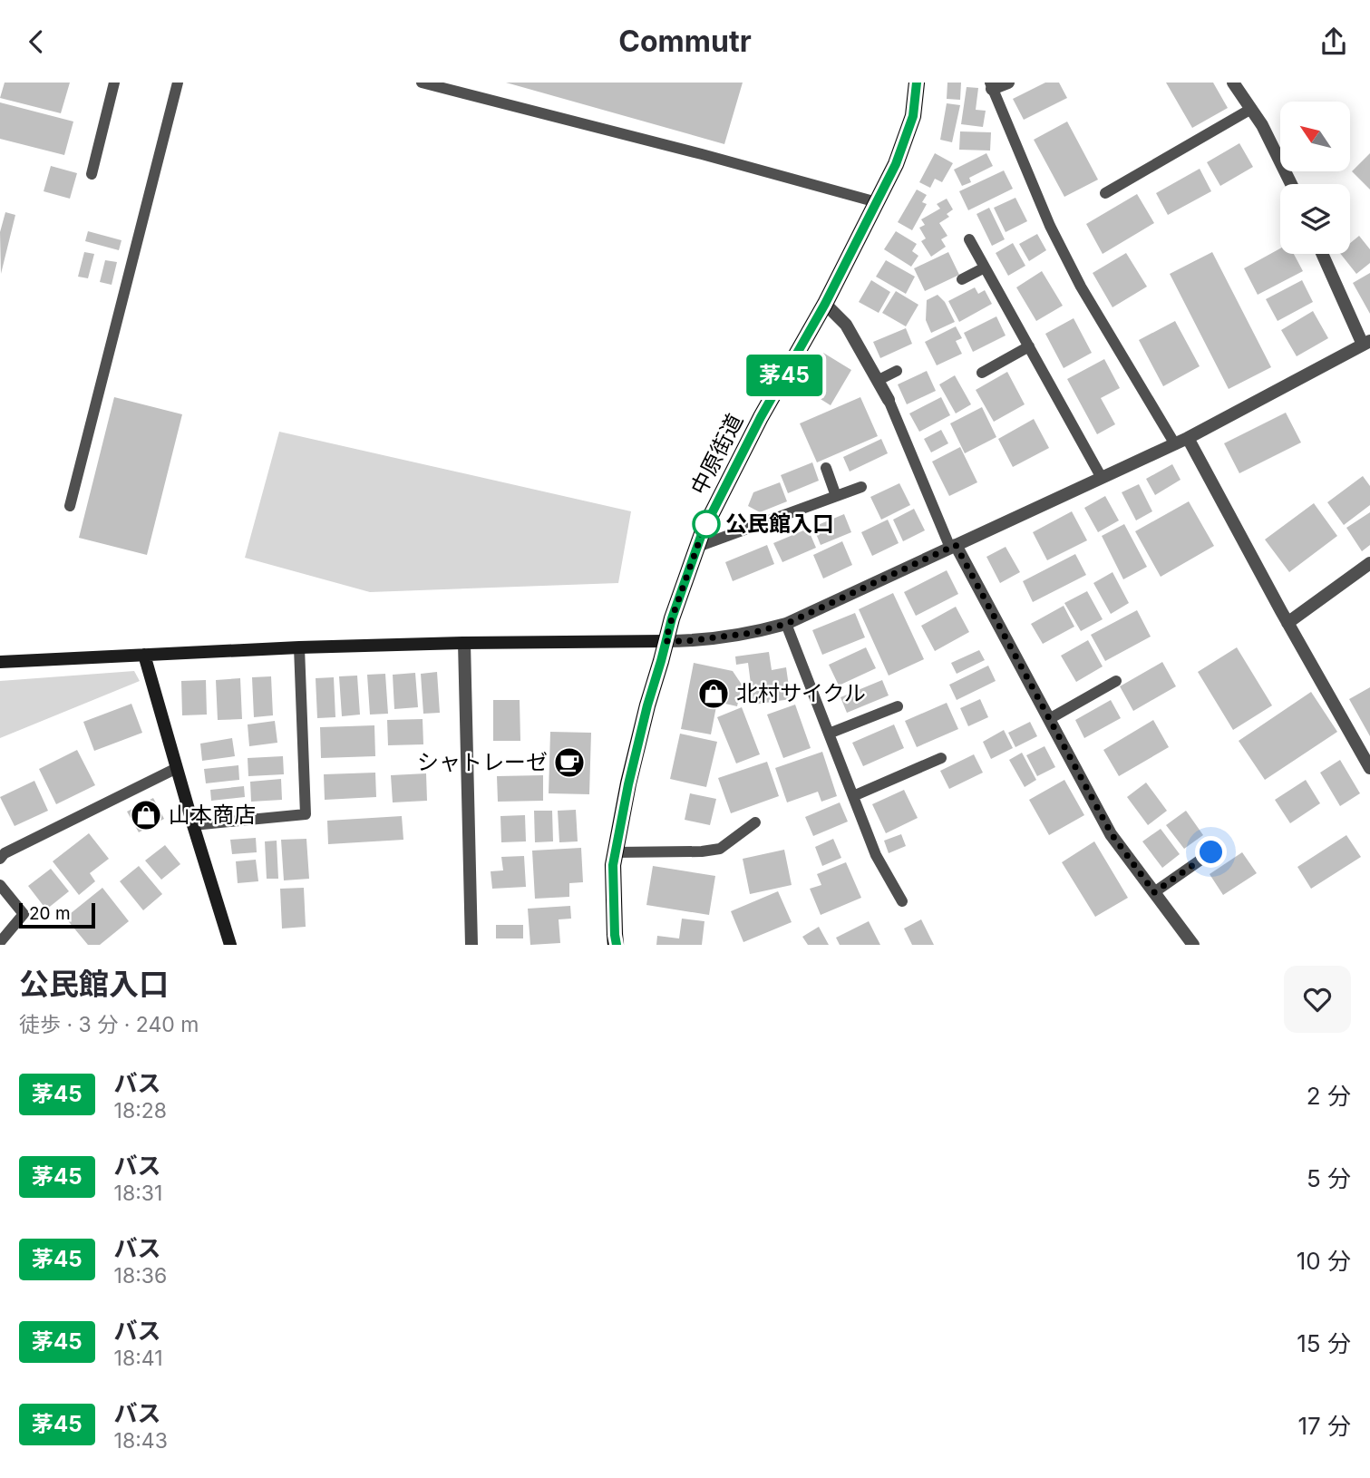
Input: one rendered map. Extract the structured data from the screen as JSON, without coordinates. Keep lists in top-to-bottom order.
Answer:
{
  "streets": {
    "main road": ["中原街道"]
  },
  "places": {
    "other": ["公民館入口"],
    "shop": ["北村サイクル", "山本商店"],
    "cafe": ["シャトレーゼ"]
  },
  "lines": ["bus line 茅45"],
  "scale_bar": "20 m",
  "north": "top left",
  "page": {
    "header": "Commutr",
    "on_map": "茅45",
    "scale": "20 m",
    "heading": ["公民館入口", "徒歩 · 3 分 · 240 m"],
    "list": [
      {
        "mark": "茅45",
        "name": "バス",
        "note": "18:28",
        "value": "2 分"
      },
      {
        "mark": "茅45",
        "name": "バス",
        "note": "18:31",
        "value": "5 分"
      },
      {
        "mark": "茅45",
        "name": "バス",
        "note": "18:36",
        "value": "10 分"
      },
      {
        "mark": "茅45",
        "name": "バス",
        "note": "18:41",
        "value": "15 分"
      },
      {
        "mark": "茅45",
        "name": "バス",
        "note": "18:43",
        "value": "17 分"
      }
    ]
  }
}
